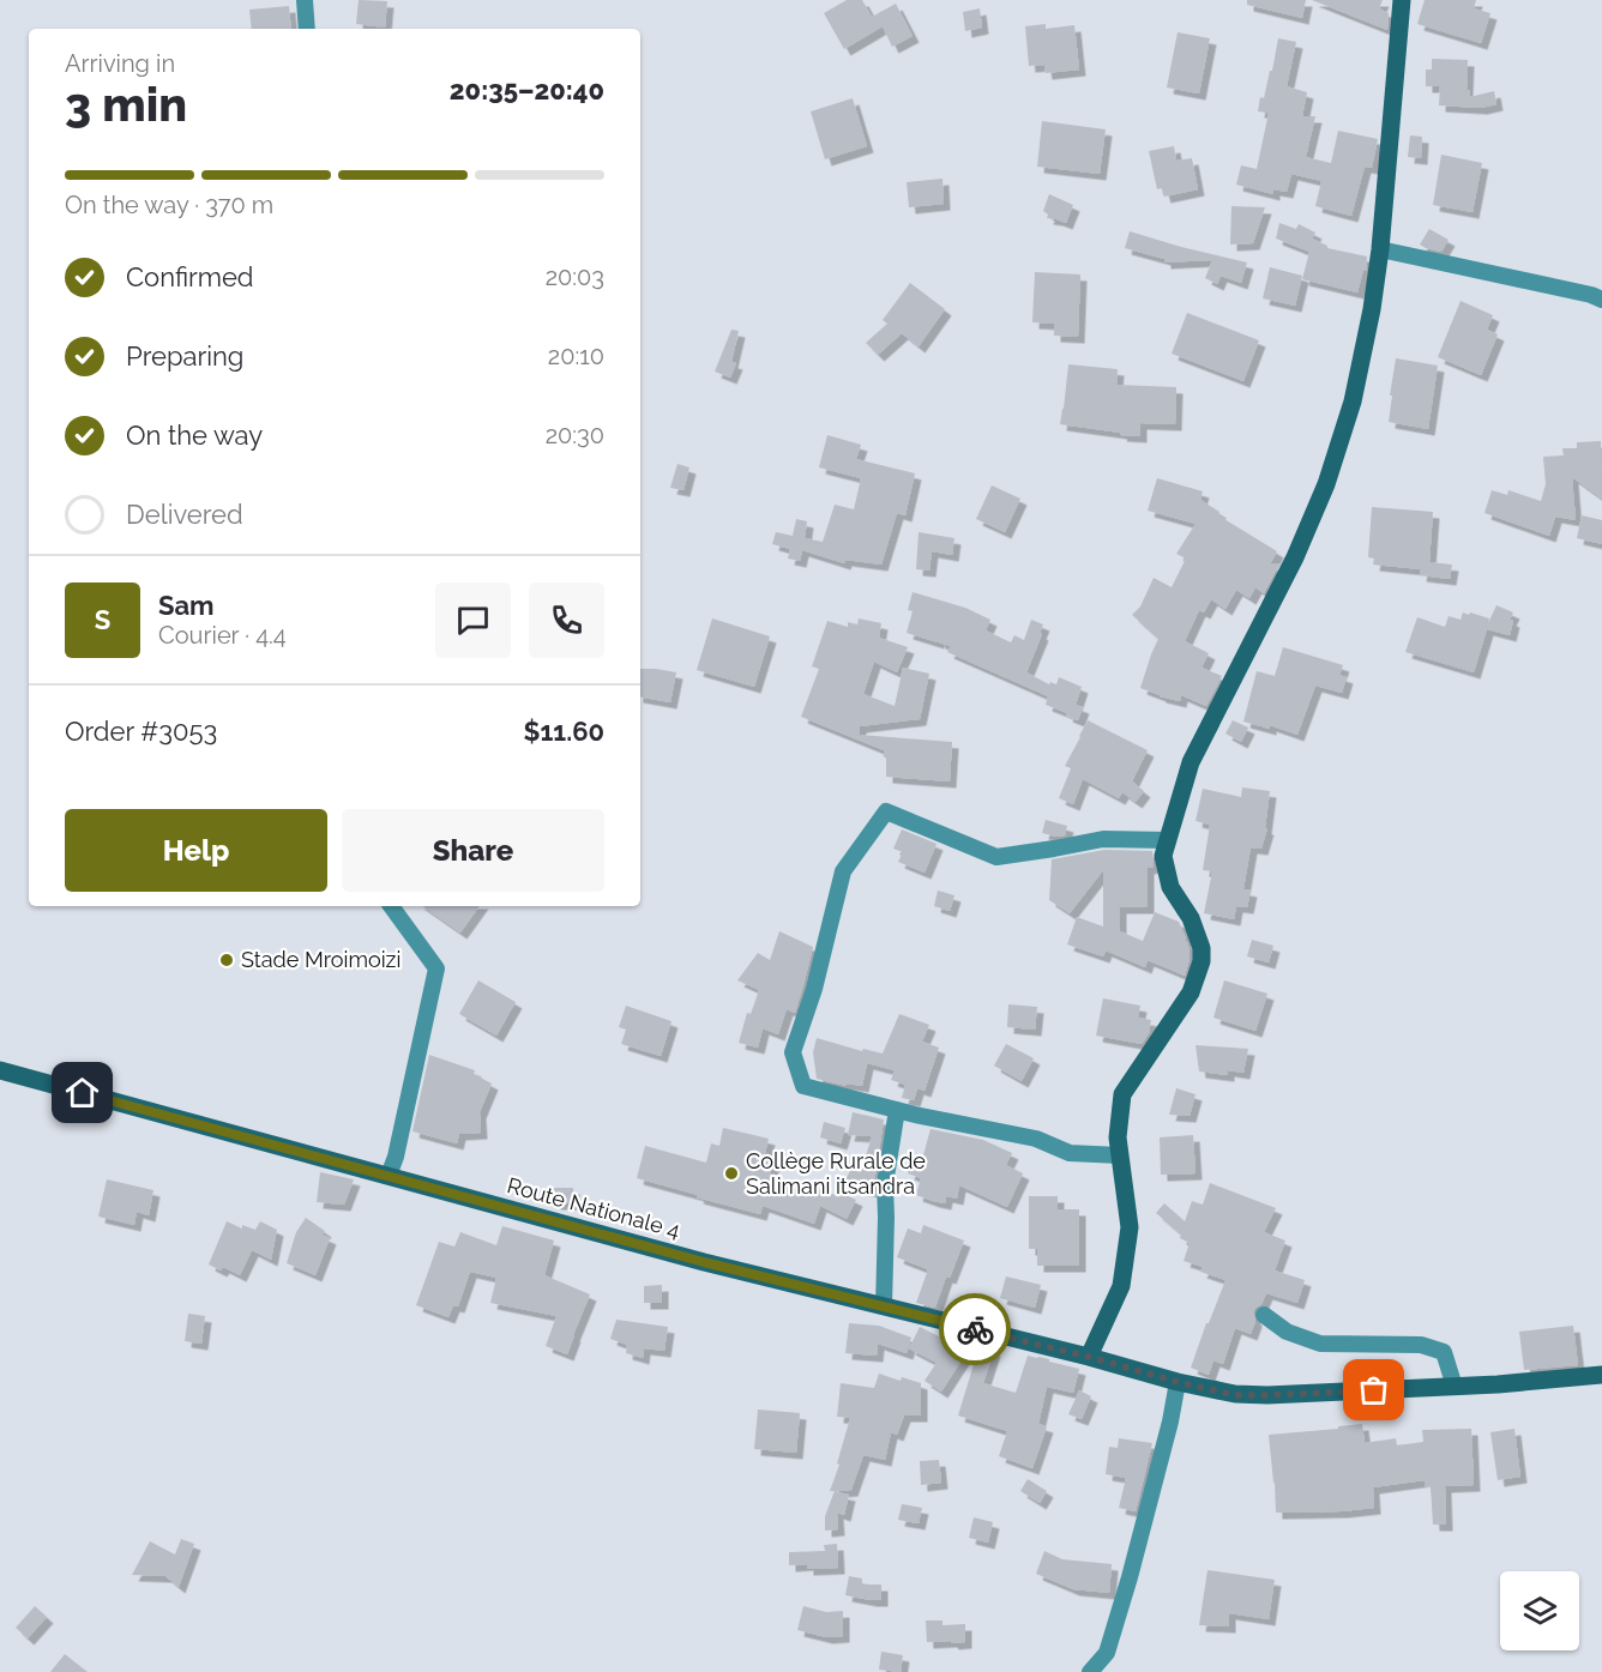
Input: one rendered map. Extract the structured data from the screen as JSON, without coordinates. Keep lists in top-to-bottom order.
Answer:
{
  "streets": {
    "main road": ["Route Nationale 4"]
  },
  "places": ["Stade Mroimoizi", "Collège Rurale de Salimani itsandra"],
  "page": {
    "heading": ["3 min", "Arriving in", "20:35–20:40"],
    "panel": [
      "Sam",
      "Courier · 4.4",
      "Order #3053",
      "$11.60"
    ],
    "bar": "On the way · 370 m",
    "list": [
      ["Confirmed", "20:03"],
      ["Preparing", "20:10"],
      ["On the way", "20:30"],
      "Delivered"
    ],
    "round": "S",
    "buttons": ["Help", "Share"]
  }
}
